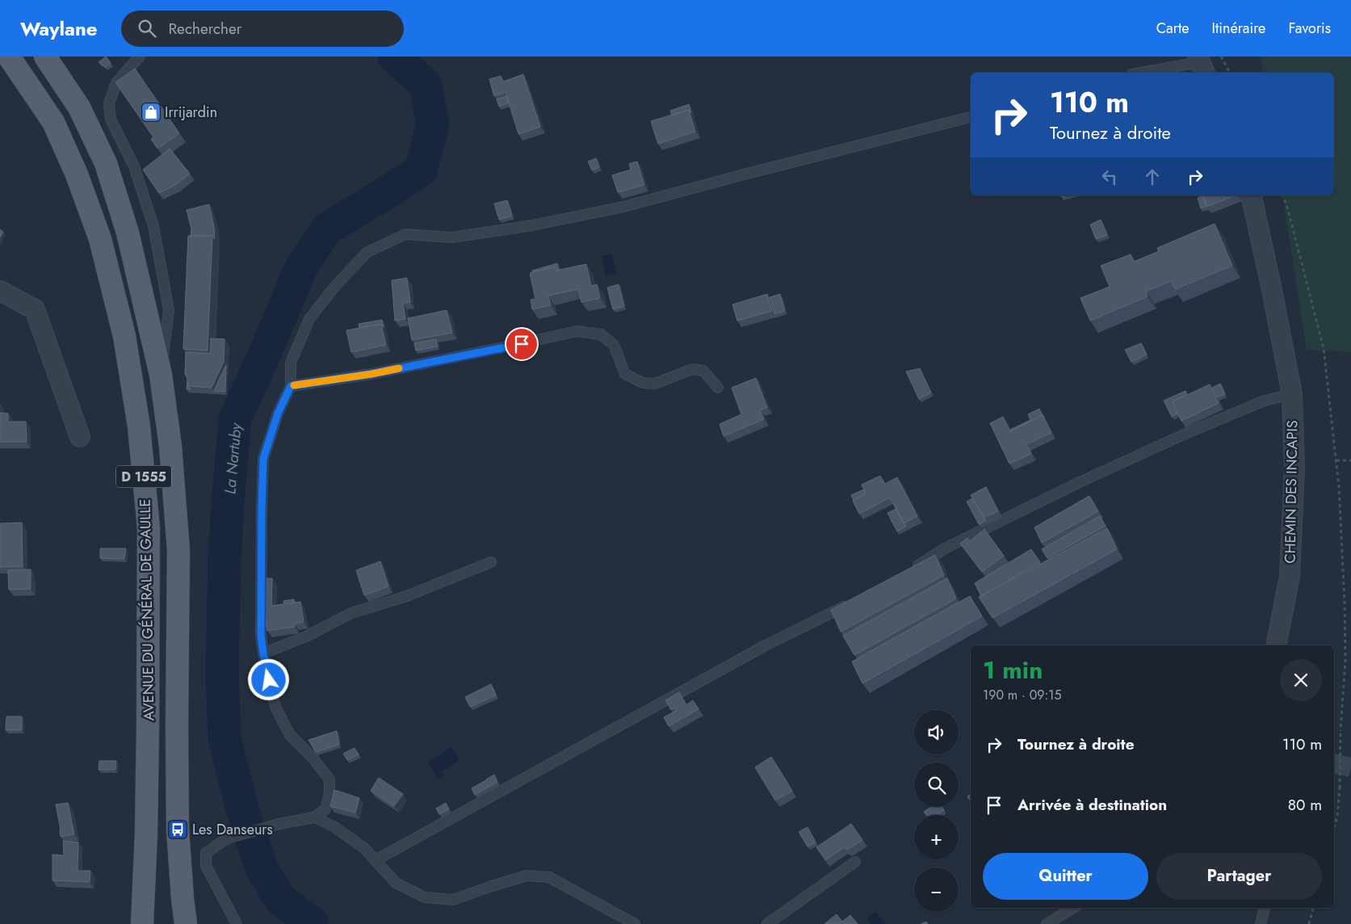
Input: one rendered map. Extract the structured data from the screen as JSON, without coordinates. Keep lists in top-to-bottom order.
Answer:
{
  "streets": {
    "main road": ["D 1555", "AVENUE DU GÉNÉRAL DE GAULLE"],
    "street": ["CHEMIN DES INCAPIS"]
  },
  "water": ["La Nartuby"],
  "places": {
    "shop": ["Irrijardin"],
    "bus stop": ["Les Danseurs"]
  },
  "page": {
    "header": "Waylane",
    "search": "Rechercher",
    "nav": ["Carte", "Itinéraire", "Favoris"],
    "turn": ["110 m", "Tournez à droite"],
    "heading": ["1 min", "190 m · 09:15"],
    "map_buttons": ["+", "−"],
    "list": [
      {
        "name": "Tournez à droite",
        "value": "110 m"
      },
      {
        "name": "Arrivée à destination",
        "value": "80 m"
      }
    ],
    "buttons": ["Quitter", "Partager"]
  }
}
